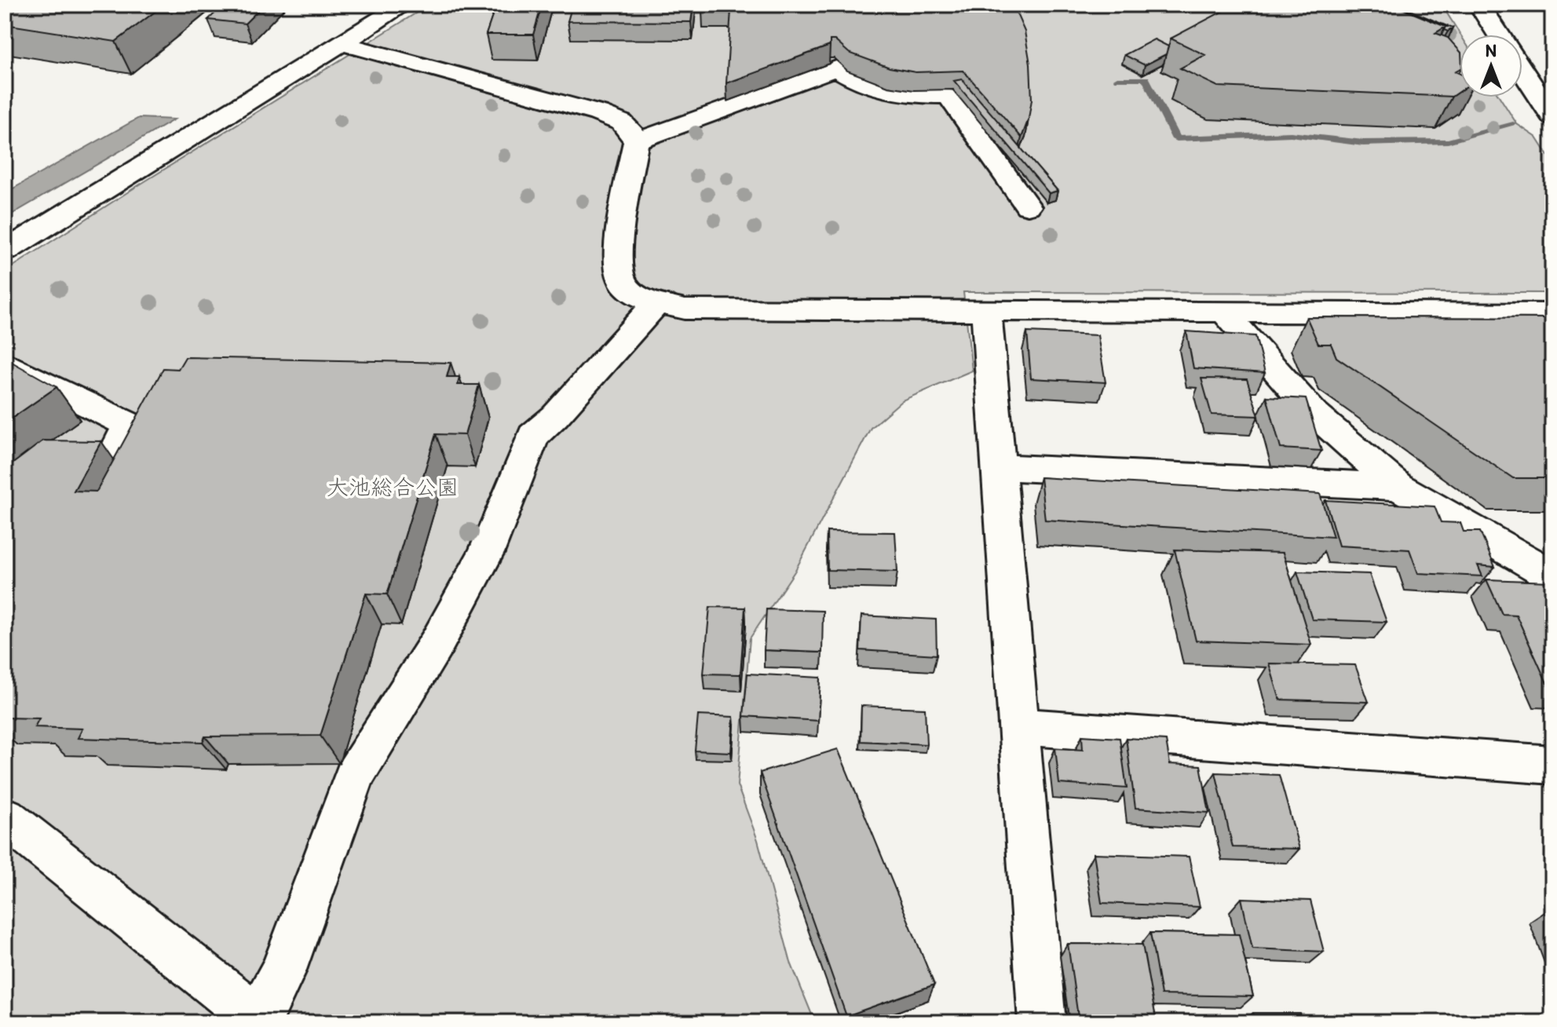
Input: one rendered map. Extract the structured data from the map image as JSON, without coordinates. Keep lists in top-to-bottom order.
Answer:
{
  "parks": ["大池総合公園"],
  "north": "top"
}
